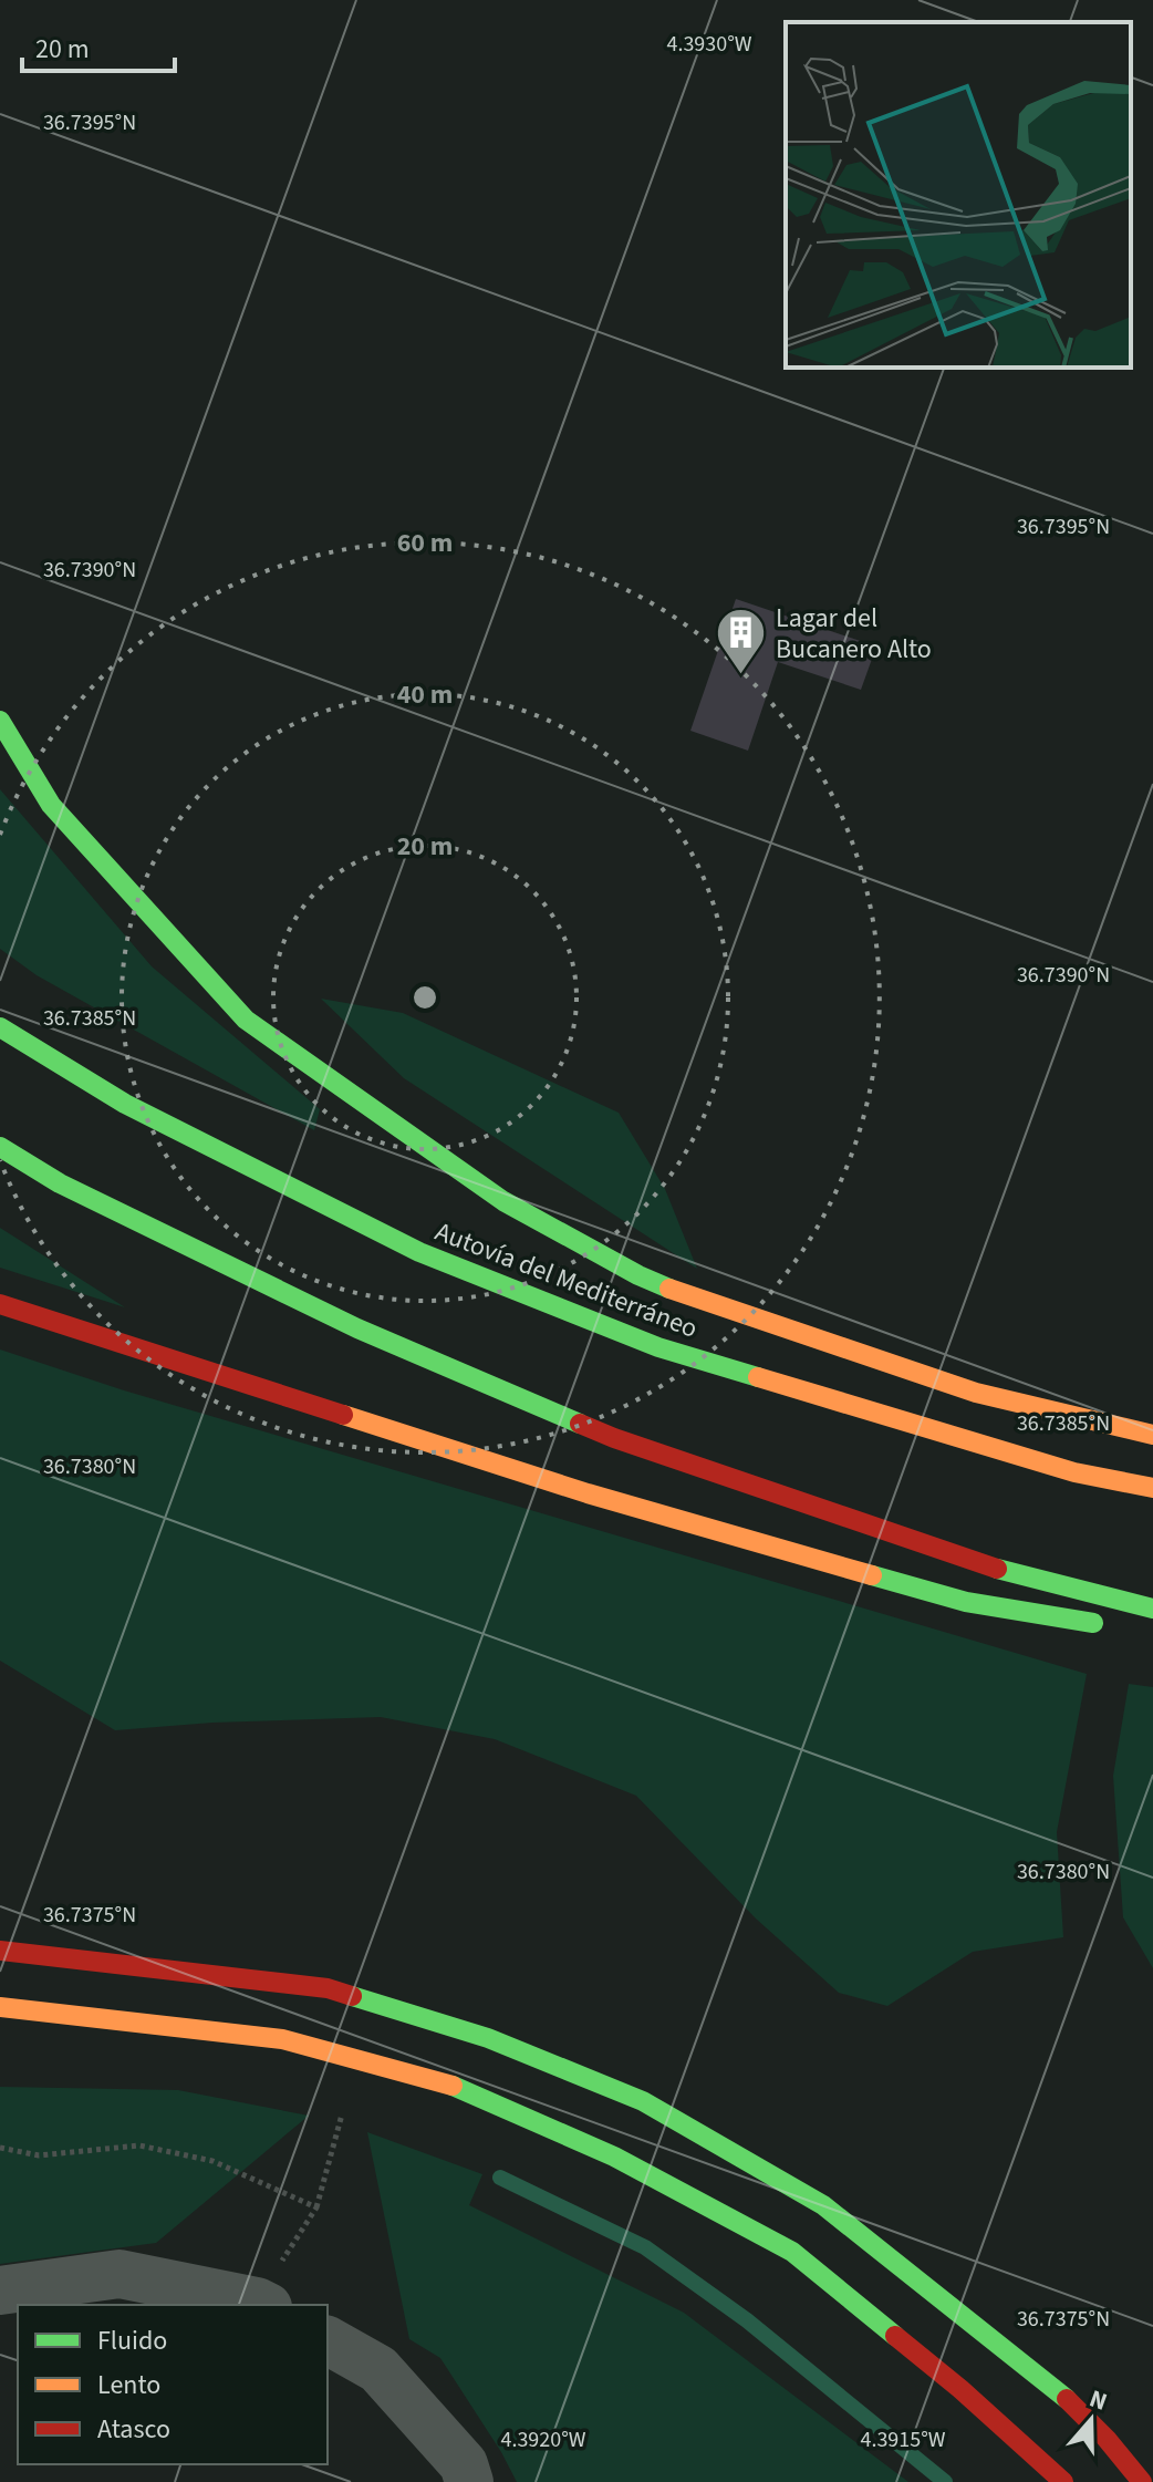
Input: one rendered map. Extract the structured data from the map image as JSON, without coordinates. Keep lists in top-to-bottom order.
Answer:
{
  "streets": {
    "main road": ["Autovía del Mediterráneo"]
  },
  "places": {
    "building": ["Lagar del Bucanero Alto"]
  },
  "legend": ["Fluido", "Lento", "Atasco"],
  "scale_bar": "20 m",
  "north": "top",
  "coordinates": [
    "4.3930°W",
    "36.7395°N",
    "36.7390°N",
    "36.7385°N",
    "36.7380°N",
    "36.7375°N",
    "4.3920°W",
    "4.3915°W"
  ],
  "rings": ["60 m", "40 m", "20 m"]
}
